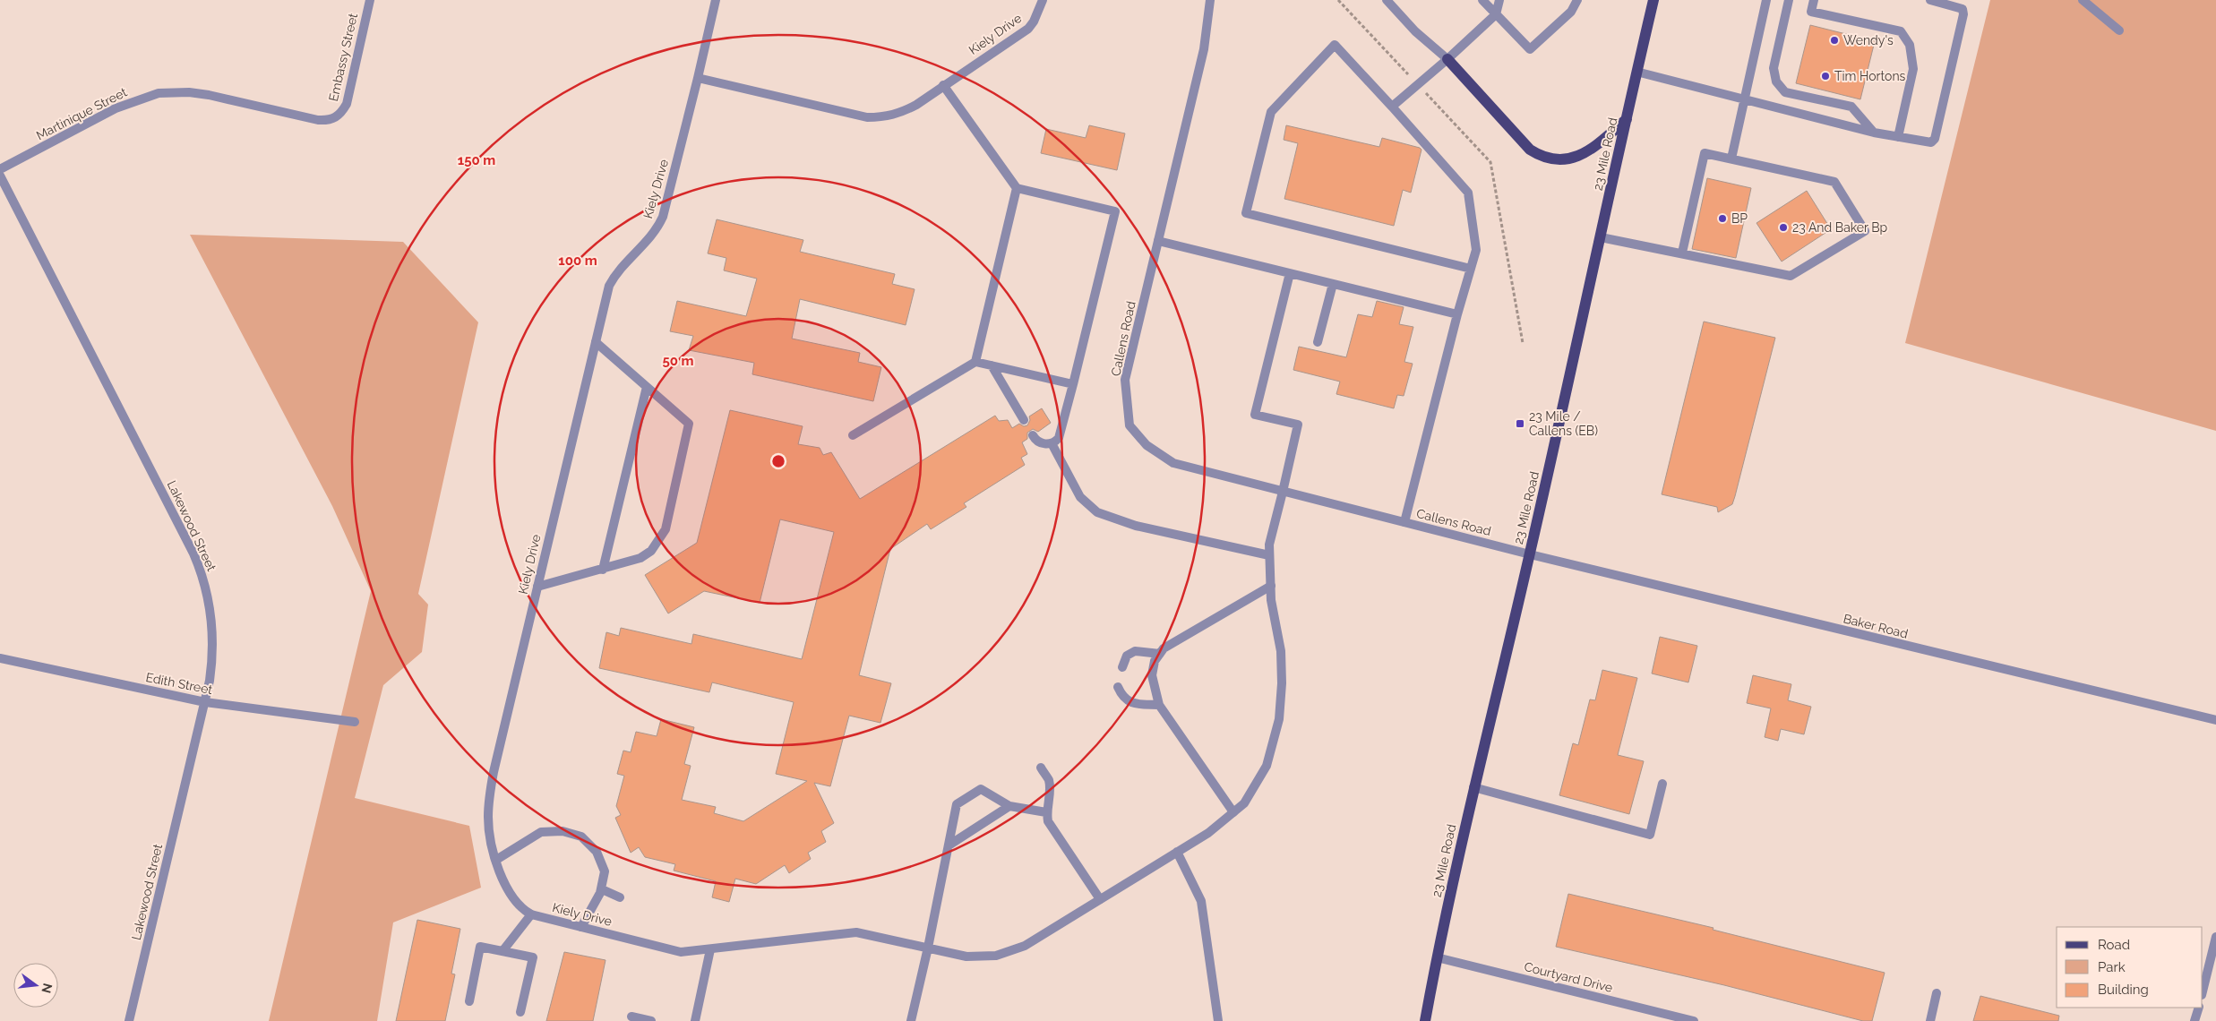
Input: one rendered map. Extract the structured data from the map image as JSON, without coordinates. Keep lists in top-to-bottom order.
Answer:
{
  "streets": {
    "main road": ["23 Mile Road"],
    "street": [
      "Kiely Drive",
      "Embassy Street",
      "Martinique Street",
      "Callens Road",
      "Lakewood Street",
      "Baker Road",
      "Edith Street",
      "Courtyard Drive"
    ]
  },
  "crossings": [
    ["Embassy Street", "Martinique Street"],
    ["23 Mile Road", "Callens Road"],
    ["23 Mile Road", "Baker Road"],
    ["23 Mile Road", "Courtyard Drive"],
    ["Callens Road", "Baker Road"],
    ["Lakewood Street", "Edith Street"]
  ],
  "places": {
    "other": [
      "Wendy's",
      "Tim Hortons",
      "BP",
      "23 And Baker Bp"
    ],
    "transit": ["23 Mile / Callens (EB)"]
  },
  "legend": ["Road", "Park", "Building"],
  "north": "right",
  "rings": ["150 m", "100 m", "50 m"]
}
